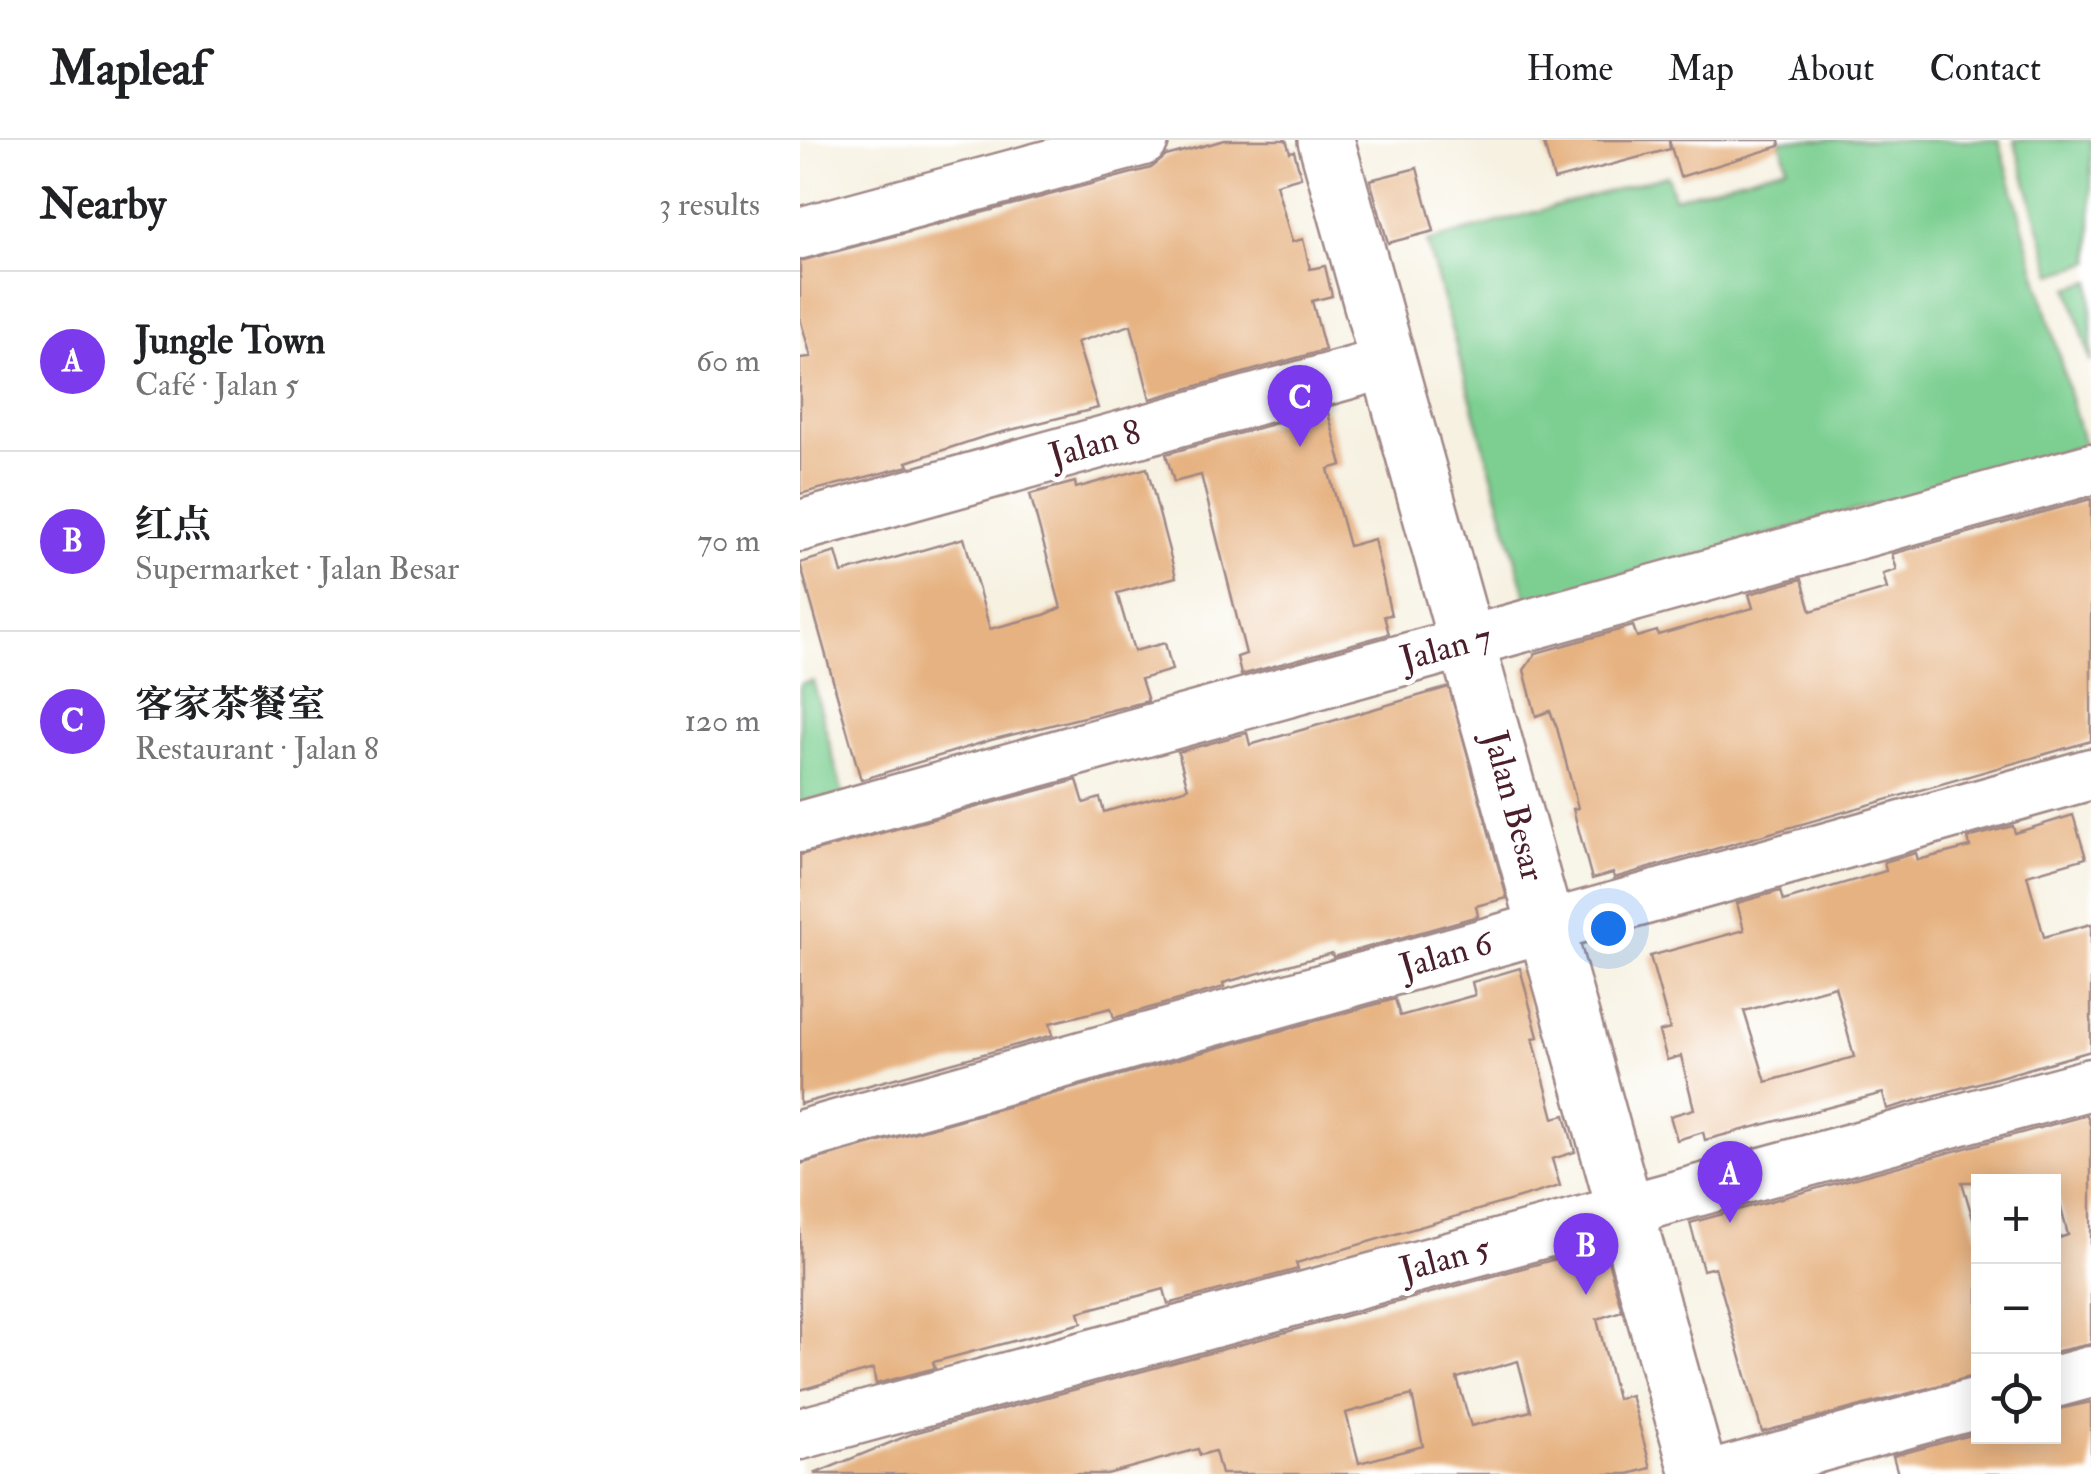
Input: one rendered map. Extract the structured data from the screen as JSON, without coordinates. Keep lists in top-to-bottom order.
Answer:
{
  "streets": {
    "main road": ["Jalan Besar"],
    "street": [
      "Jalan 8",
      "Jalan 7",
      "Jalan 6",
      "Jalan 5"
    ]
  },
  "crossings": [
    ["Jalan 8", "Jalan Besar"],
    ["Jalan 7", "Jalan Besar"],
    ["Jalan Besar", "Jalan 6"],
    ["Jalan Besar", "Jalan 5"]
  ],
  "page": {
    "header": "Mapleaf",
    "nav": [
      "Home",
      "Map",
      "About",
      "Contact"
    ],
    "heading": ["Nearby", "3 results"],
    "list": [
      {
        "mark": "A",
        "name": "Jungle Town",
        "note": "Café · Jalan 5",
        "value": "60 m"
      },
      {
        "mark": "B",
        "name": "红点",
        "note": "Supermarket · Jalan Besar",
        "value": "70 m"
      },
      {
        "mark": "C",
        "name": "客家茶餐室",
        "note": "Restaurant · Jalan 8",
        "value": "120 m"
      }
    ],
    "pins": ["C", "A", "B"],
    "map_buttons": ["+", "−"]
  }
}
